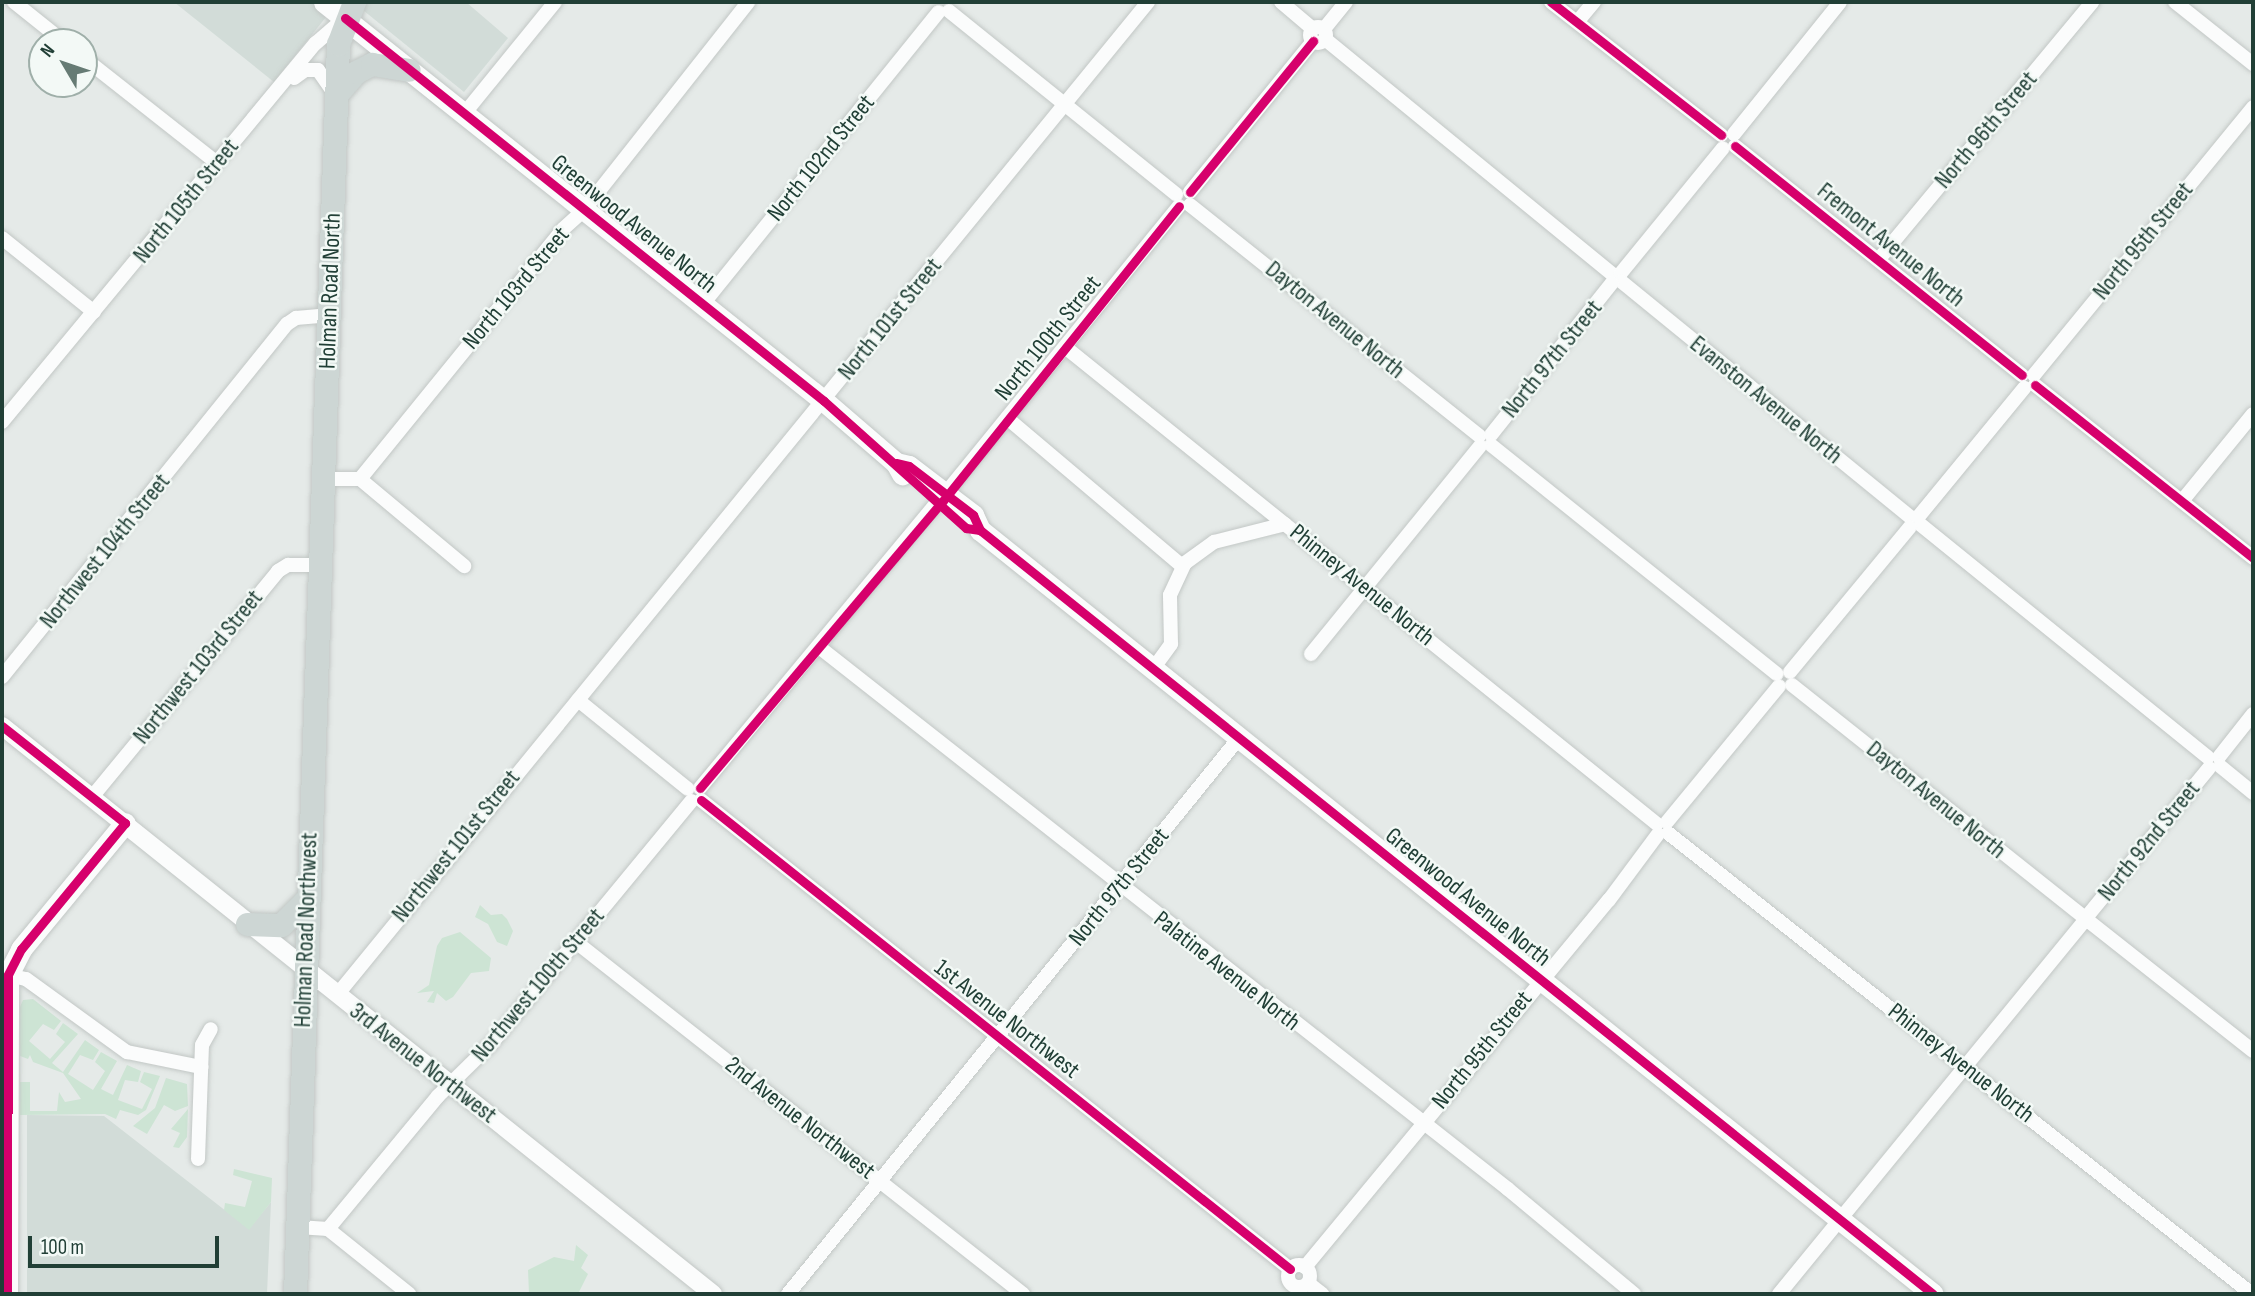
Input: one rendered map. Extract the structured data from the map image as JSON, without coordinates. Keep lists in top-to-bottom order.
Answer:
{
  "streets": {
    "main road": ["Greenwood Avenue North", "Holman Road North", "Holman Road Northwest"],
    "street": [
      "North 96th Street",
      "North 102nd Street",
      "North 105th Street",
      "North 95th Street",
      "Fremont Avenue North",
      "North 103rd Street",
      "North 101st Street",
      "Dayton Avenue North",
      "North 100th Street",
      "North 97th Street",
      "Evanston Avenue North",
      "Northwest 104th Street",
      "Phinney Avenue North",
      "Northwest 103rd Street",
      "North 92nd Street",
      "Northwest 101st Street",
      "Palatine Avenue North",
      "Northwest 100th Street",
      "1st Avenue Northwest",
      "3rd Avenue Northwest",
      "2nd Avenue Northwest"
    ]
  },
  "crossings": [
    ["North 96th Street", "Fremont Avenue North"],
    ["North 102nd Street", "Greenwood Avenue North"],
    ["North 102nd Street", "Dayton Avenue North"],
    ["North 105th Street", "Greenwood Avenue North"],
    ["North 105th Street", "Holman Road North"],
    ["Greenwood Avenue North", "North 95th Street"],
    ["Greenwood Avenue North", "North 103rd Street"],
    ["Greenwood Avenue North", "Holman Road North"],
    ["Greenwood Avenue North", "North 101st Street"],
    ["Greenwood Avenue North", "North 100th Street"],
    ["Greenwood Avenue North", "North 97th Street"],
    ["Greenwood Avenue North", "North 92nd Street"],
    ["North 95th Street", "Fremont Avenue North"],
    ["North 95th Street", "Dayton Avenue North"],
    ["North 95th Street", "Evanston Avenue North"],
    ["North 95th Street", "Phinney Avenue North"],
    ["North 95th Street", "Palatine Avenue North"],
    ["Fremont Avenue North", "North 97th Street"],
    ["Holman Road North", "Northwest 104th Street"],
    ["Holman Road North", "Northwest 103rd Street"],
    ["Holman Road North", "Holman Road Northwest"],
    ["North 101st Street", "Dayton Avenue North"],
    ["North 101st Street", "Northwest 101st Street"],
    ["North 101st Street", "1st Avenue Northwest"],
    ["Dayton Avenue North", "North 100th Street"],
    ["Dayton Avenue North", "North 97th Street"],
    ["Dayton Avenue North", "North 92nd Street"],
    ["North 100th Street", "Evanston Avenue North"],
    ["North 100th Street", "Phinney Avenue North"],
    ["North 100th Street", "Palatine Avenue North"],
    ["North 100th Street", "Northwest 100th Street"],
    ["North 100th Street", "1st Avenue Northwest"],
    ["North 97th Street", "Evanston Avenue North"],
    ["North 97th Street", "Phinney Avenue North"],
    ["North 97th Street", "Palatine Avenue North"],
    ["North 97th Street", "1st Avenue Northwest"],
    ["North 97th Street", "2nd Avenue Northwest"],
    ["Evanston Avenue North", "North 92nd Street"],
    ["Phinney Avenue North", "North 92nd Street"],
    ["Northwest 103rd Street", "Holman Road Northwest"],
    ["Northwest 103rd Street", "3rd Avenue Northwest"],
    ["Northwest 101st Street", "1st Avenue Northwest"],
    ["Northwest 101st Street", "3rd Avenue Northwest"],
    ["Holman Road Northwest", "3rd Avenue Northwest"],
    ["Northwest 100th Street", "1st Avenue Northwest"],
    ["Northwest 100th Street", "3rd Avenue Northwest"],
    ["Northwest 100th Street", "2nd Avenue Northwest"]
  ],
  "scale_bar": "100 m",
  "north": "top left"
}
